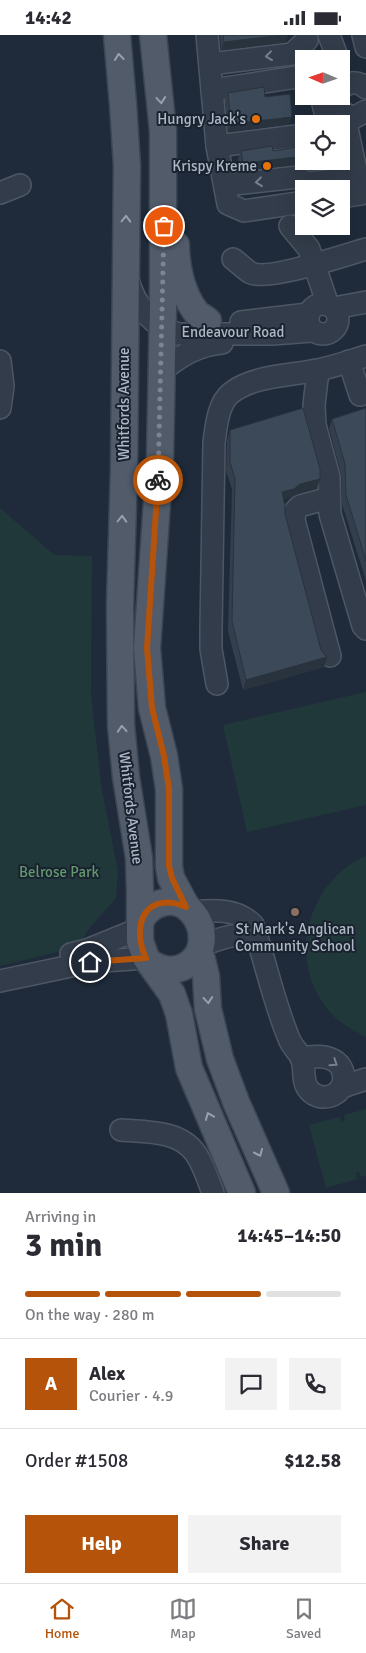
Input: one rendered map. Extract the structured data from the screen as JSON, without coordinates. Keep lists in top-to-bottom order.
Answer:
{
  "streets": {
    "main road": ["Whitfords Avenue"],
    "street": ["Endeavour Road"]
  },
  "crossings": [
    ["Endeavour Road", "Whitfords Avenue"]
  ],
  "parks": ["Belrose Park"],
  "places": ["Hungry Jack's", "Krispy Kreme", "St Mark's Anglican Community School"],
  "north": "left",
  "page": {
    "status": "14:42",
    "heading": ["3 min", "Arriving in", "14:45–14:50"],
    "panel": [
      "Alex",
      "Courier · 4.9",
      "Order #1508",
      "$12.58"
    ],
    "bar": "On the way · 280 m",
    "round": "A",
    "buttons": ["Help", "Share"],
    "tabs": ["Home", "Map", "Saved"]
  }
}
